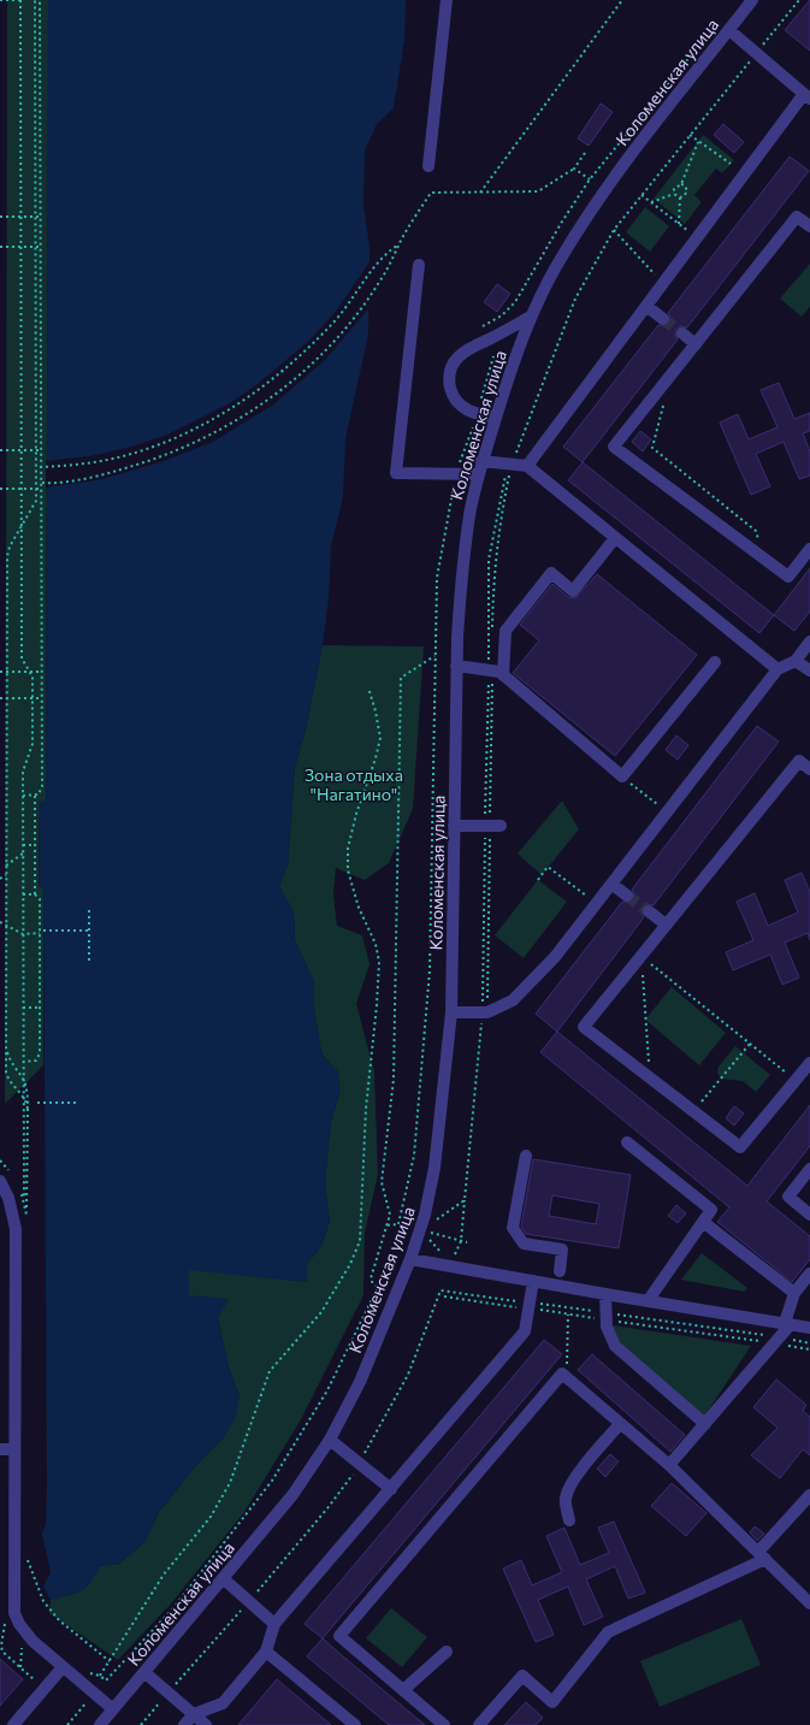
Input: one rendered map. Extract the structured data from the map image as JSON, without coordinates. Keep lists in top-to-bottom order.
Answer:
{
  "streets": {
    "street": ["Коломенская улица"]
  },
  "parks": ["Зона отдыха \"Нагатино\""]
}
